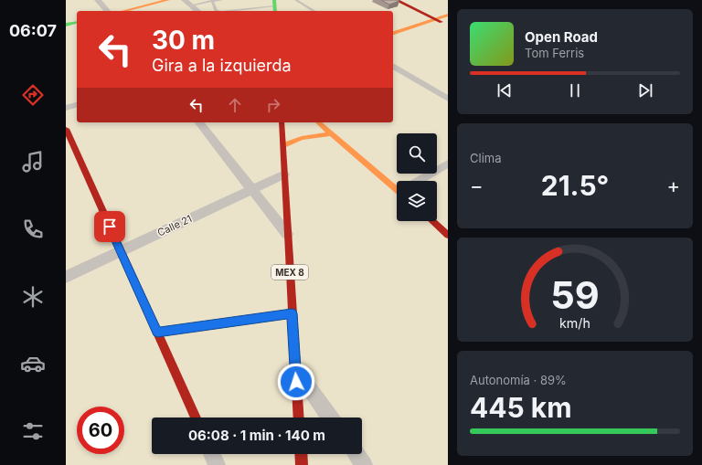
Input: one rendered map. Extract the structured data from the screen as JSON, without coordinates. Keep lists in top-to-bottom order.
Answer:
{
  "streets": {
    "street": ["Calle 21", "MEX 8"]
  },
  "crossings": [
    ["Calle 21", "MEX 8"]
  ],
  "page": {
    "tabs": "06:07",
    "turn": ["30 m", "Gira a la izquierda"],
    "song": ["Open Road", "Tom Ferris"],
    "tile": [
      "Clima",
      ["Autonomía · 89%", "445 km"]
    ],
    "heat": ["−", "21.5°", "+"],
    "limit": "60",
    "trip": "06:08 · 1 min · 140 m",
    "gauge": ["59", "km/h"]
  }
}
